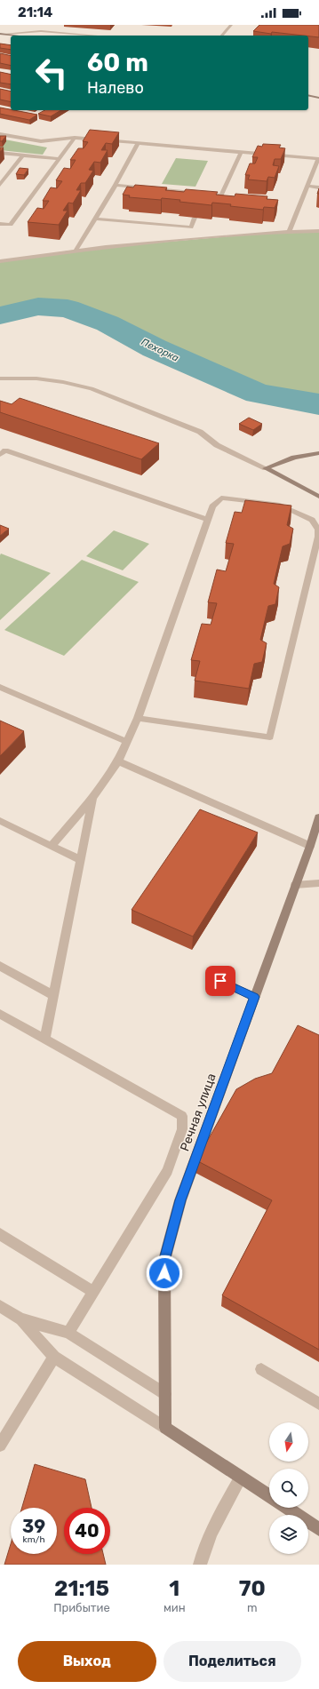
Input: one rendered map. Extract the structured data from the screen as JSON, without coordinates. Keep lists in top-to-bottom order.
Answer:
{
  "streets": {
    "street": ["Речная улица"]
  },
  "water": ["Пехорка"],
  "north": "bottom",
  "page": {
    "status": "21:14",
    "turn": ["60 m", "Налево"],
    "speed": "39 km/h",
    "limit": "40",
    "eta": [
      "21:15",
      "Прибытие",
      "1",
      "мин",
      "70",
      "m"
    ],
    "buttons": ["Выход", "Поделиться"]
  }
}
